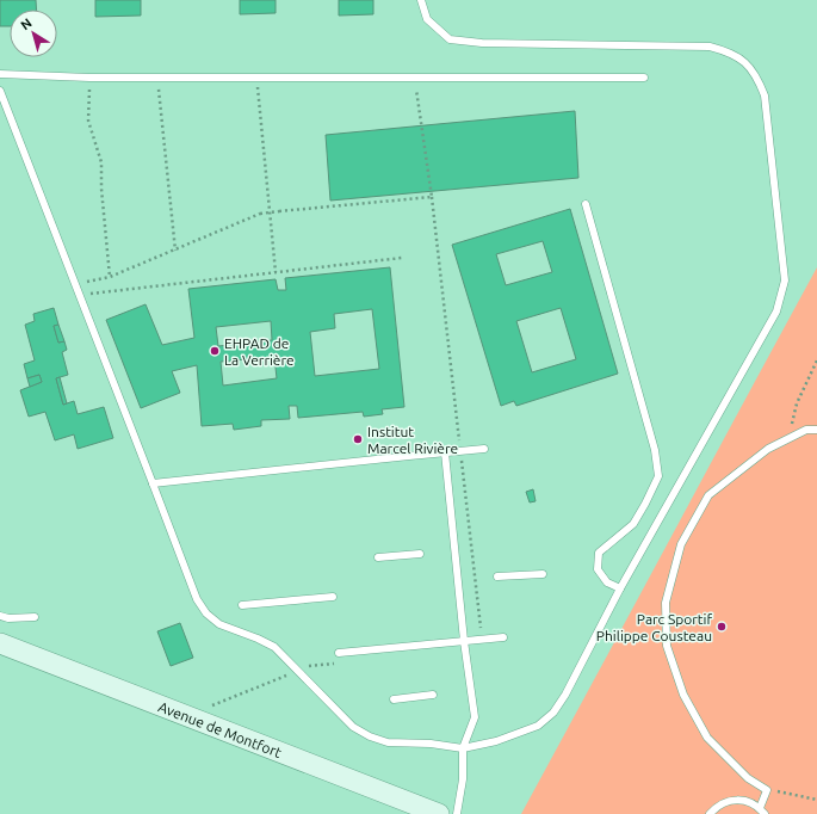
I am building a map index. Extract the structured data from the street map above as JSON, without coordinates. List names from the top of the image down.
{
  "streets": {
    "street": ["Avenue de Montfort"]
  },
  "places": ["EHPAD de La Verrière", "Institut Marcel Rivière", "Parc Sportif Philippe Cousteau"],
  "north": "top left"
}
